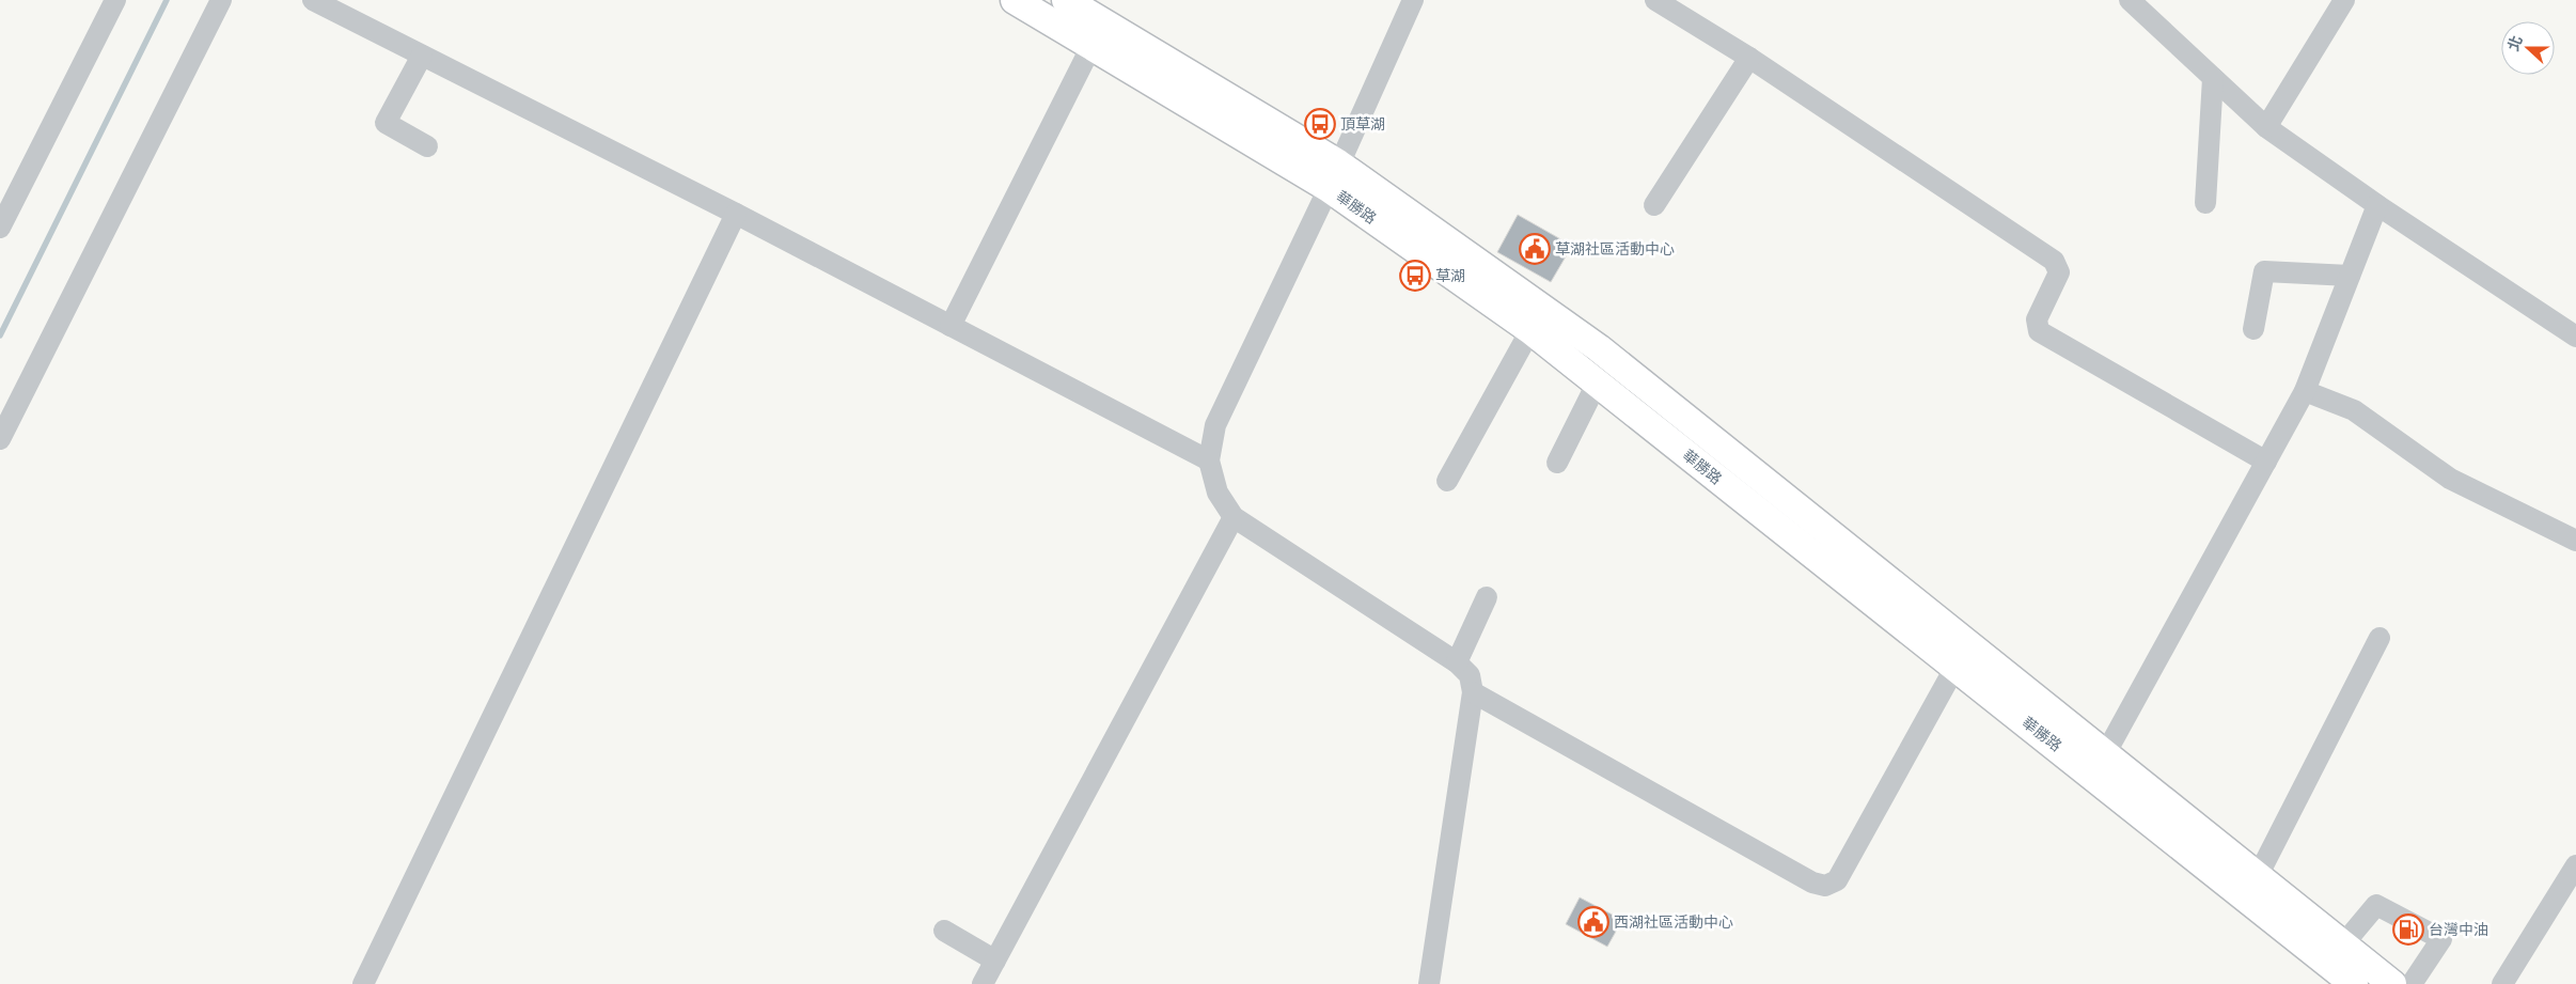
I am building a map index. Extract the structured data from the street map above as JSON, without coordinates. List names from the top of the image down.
{
  "streets": {
    "main road": ["華勝路"]
  },
  "places": {
    "bus stop": ["頂草湖", "草湖"],
    "public building": ["草湖社區活動中心", "西湖社區活動中心"],
    "fuel station": ["台灣中油"]
  },
  "north": "left"
}
